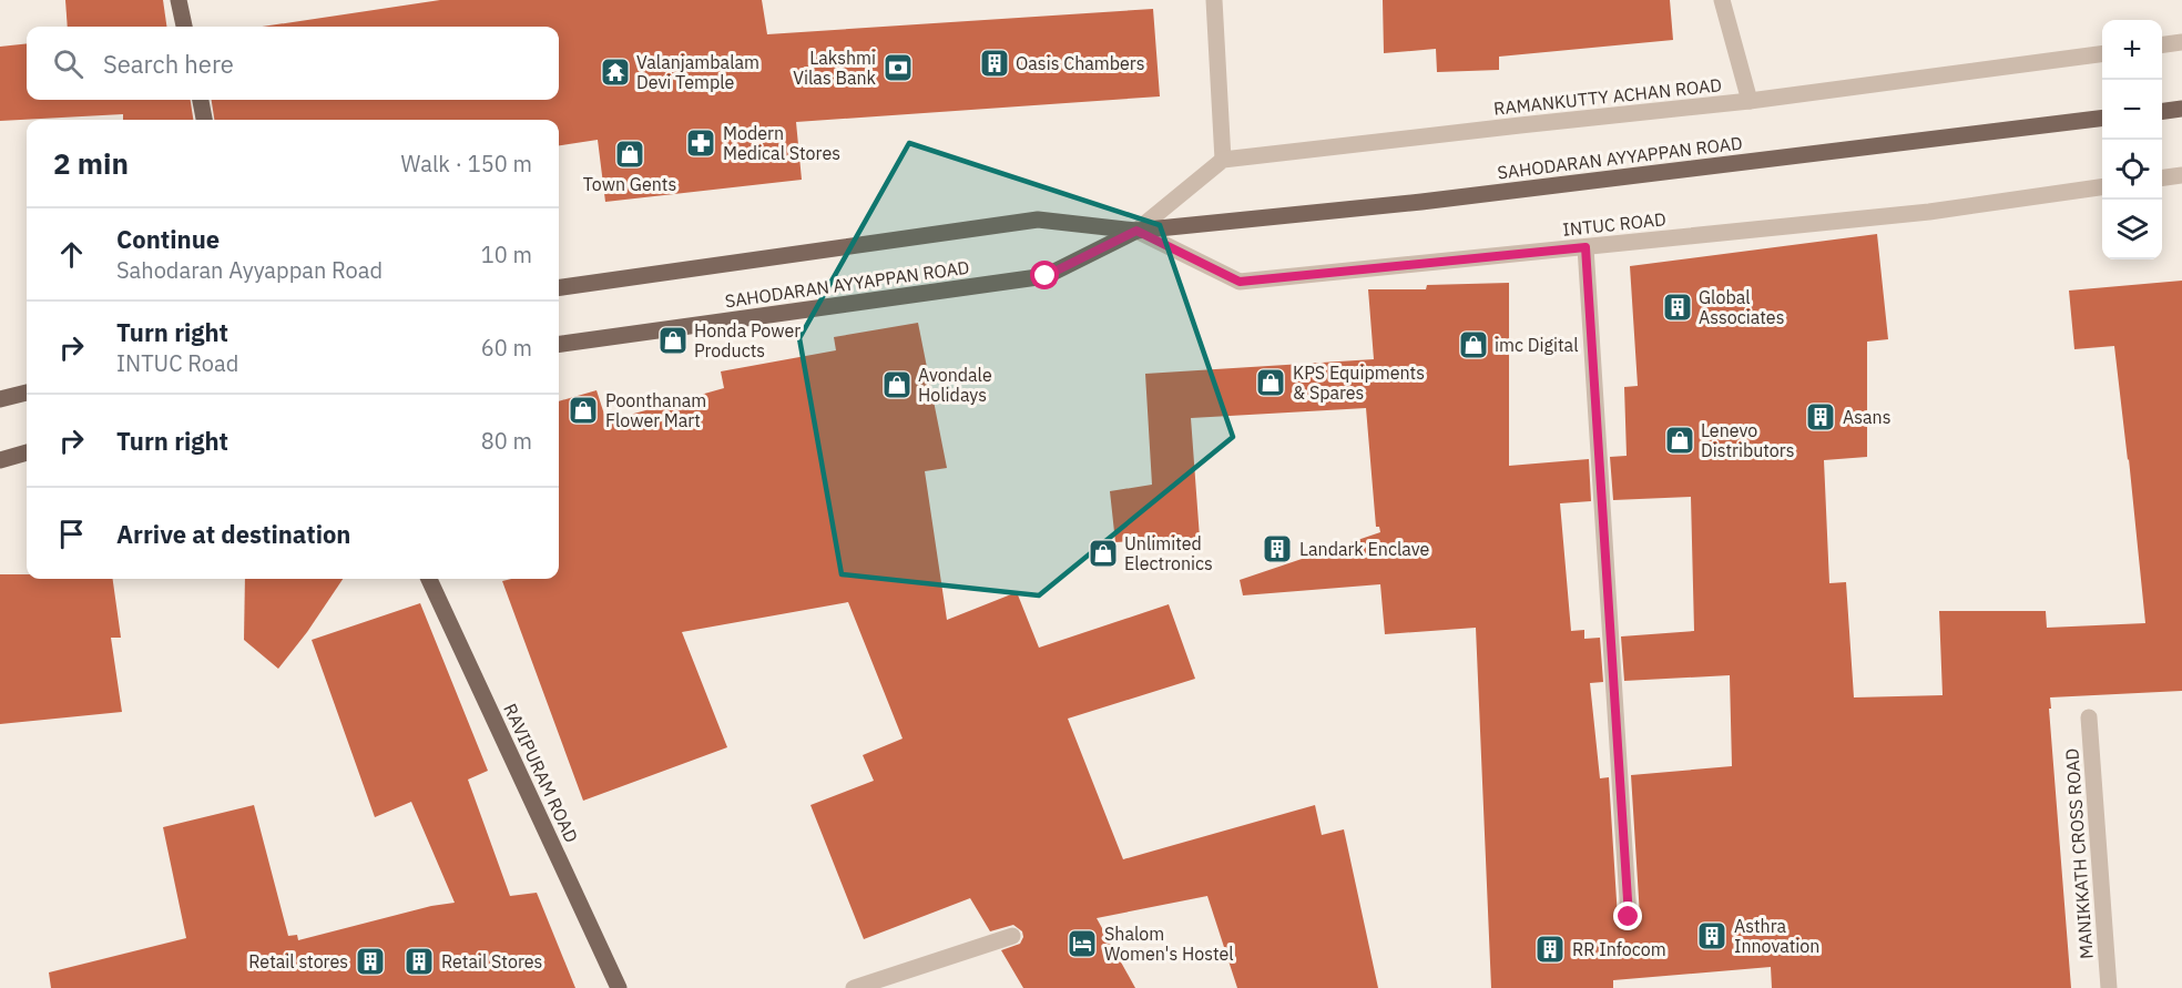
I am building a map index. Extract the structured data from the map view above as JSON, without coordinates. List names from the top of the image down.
{
  "streets": {
    "main road": ["SAHODARAN AYYAPPAN ROAD", "RAVIPURAM ROAD"],
    "street": ["RAMANKUTTY ACHAN ROAD", "INTUC ROAD", "MANIKKATH CROSS ROAD"]
  },
  "crossings": [
    ["SAHODARAN AYYAPPAN ROAD", "INTUC ROAD"]
  ],
  "places": {
    "building": [
      "Oasis Chambers",
      "Global Associates",
      "Asans",
      "Landark Enclave",
      "Asthra Innovation",
      "RR Infocom",
      "Retail stores",
      "Retail Stores"
    ],
    "bank": ["Lakshmi Vilas Bank"],
    "temple": ["Valanjambalam Devi Temple"],
    "pharmacy": ["Modern Medical Stores"],
    "shop": [
      "Town Gents",
      "Honda Power Products",
      "imc Digital",
      "KPS Equipments & Spares",
      "Avondale Holidays",
      "Poonthanam Flower Mart",
      "Lenevo Distributors",
      "Unlimited Electronics"
    ],
    "hotel": ["Shalom Women's Hostel"]
  },
  "page": {
    "map_buttons": ["+", "−"],
    "search": "Search here",
    "heading": ["2 min", "Walk · 150 m"],
    "list": [
      ["Continue", "Sahodaran Ayyappan Road", "10 m"],
      ["Turn right", "INTUC Road", "60 m"],
      ["Turn right", "80 m"],
      "Arrive at destination"
    ]
  }
}
